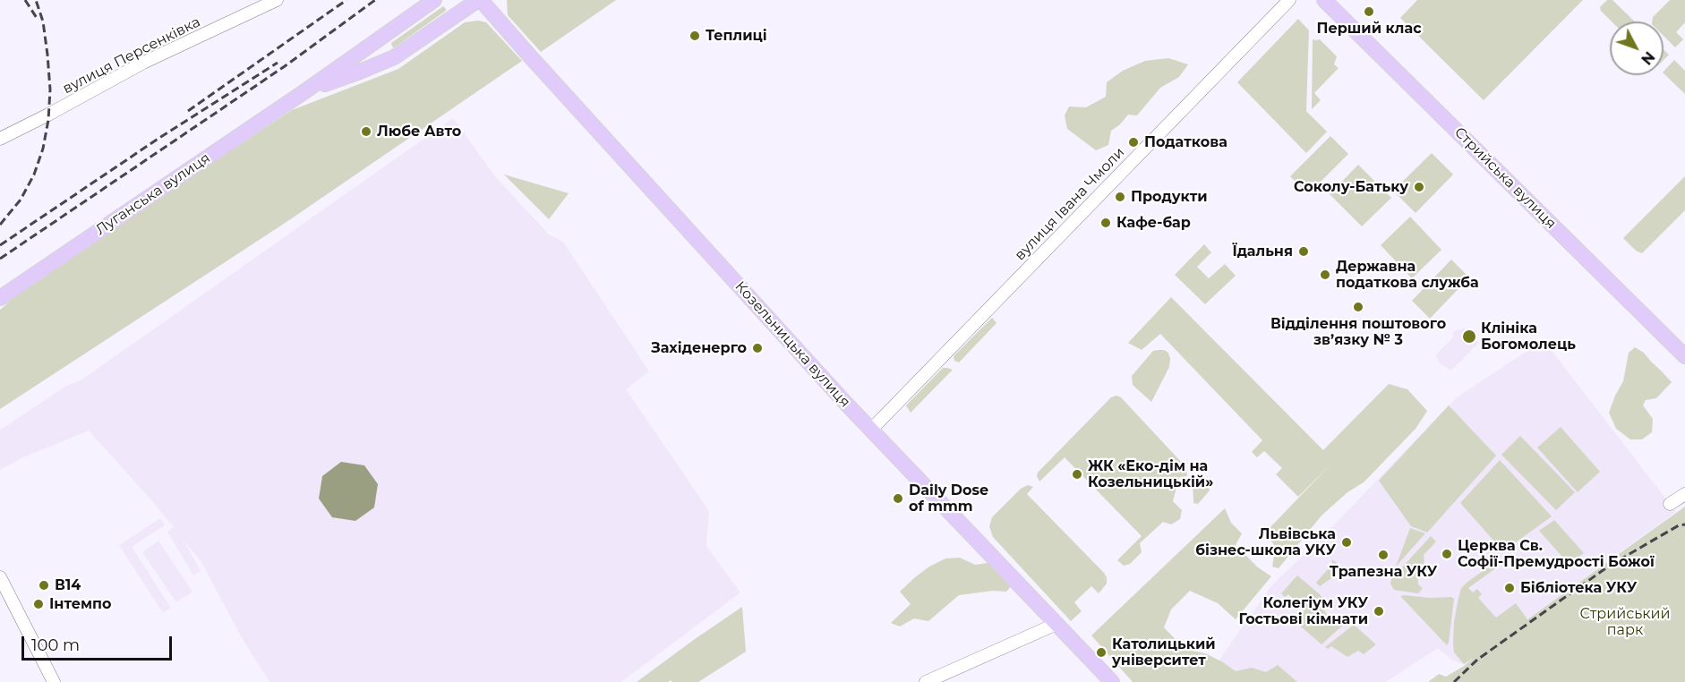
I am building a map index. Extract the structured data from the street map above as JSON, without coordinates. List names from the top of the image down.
{
  "streets": {
    "main road": ["Стрийська вулиця", "Луганська вулиця", "Козельницька вулиця"],
    "street": ["вулиця Персенківка", "вулиця Івана Чмоли"]
  },
  "crossings": [
    ["Луганська вулиця", "Козельницька вулиця"],
    ["вулиця Івана Чмоли", "Козельницька вулиця"]
  ],
  "parks": ["Стрийський парк"],
  "places": [
    "Перший клас",
    "Теплиці",
    "Любе Авто",
    "Податкова",
    "Соколу-Батьку",
    "Продукти",
    "Кафе-бар",
    "Їдальня",
    "Державна податкова служба",
    "Відділення поштового зв’язку № 3",
    "Клініка Богомолець",
    "Західенерго",
    "ЖК «Еко-дім на Козельницькій»",
    "Daily Dose of mmm",
    "Львівська бізнес-школа УКУ",
    "Церква Св. Софії-Премудрості Божої",
    "Трапезна УКУ",
    "В14",
    "Бібліотека УКУ",
    "Інтемпо",
    "Колегіум УКУ Гостьові кімнати",
    "Католицький університет"
  ],
  "scale_bar": "100 m",
  "north": "bottom right"
}
